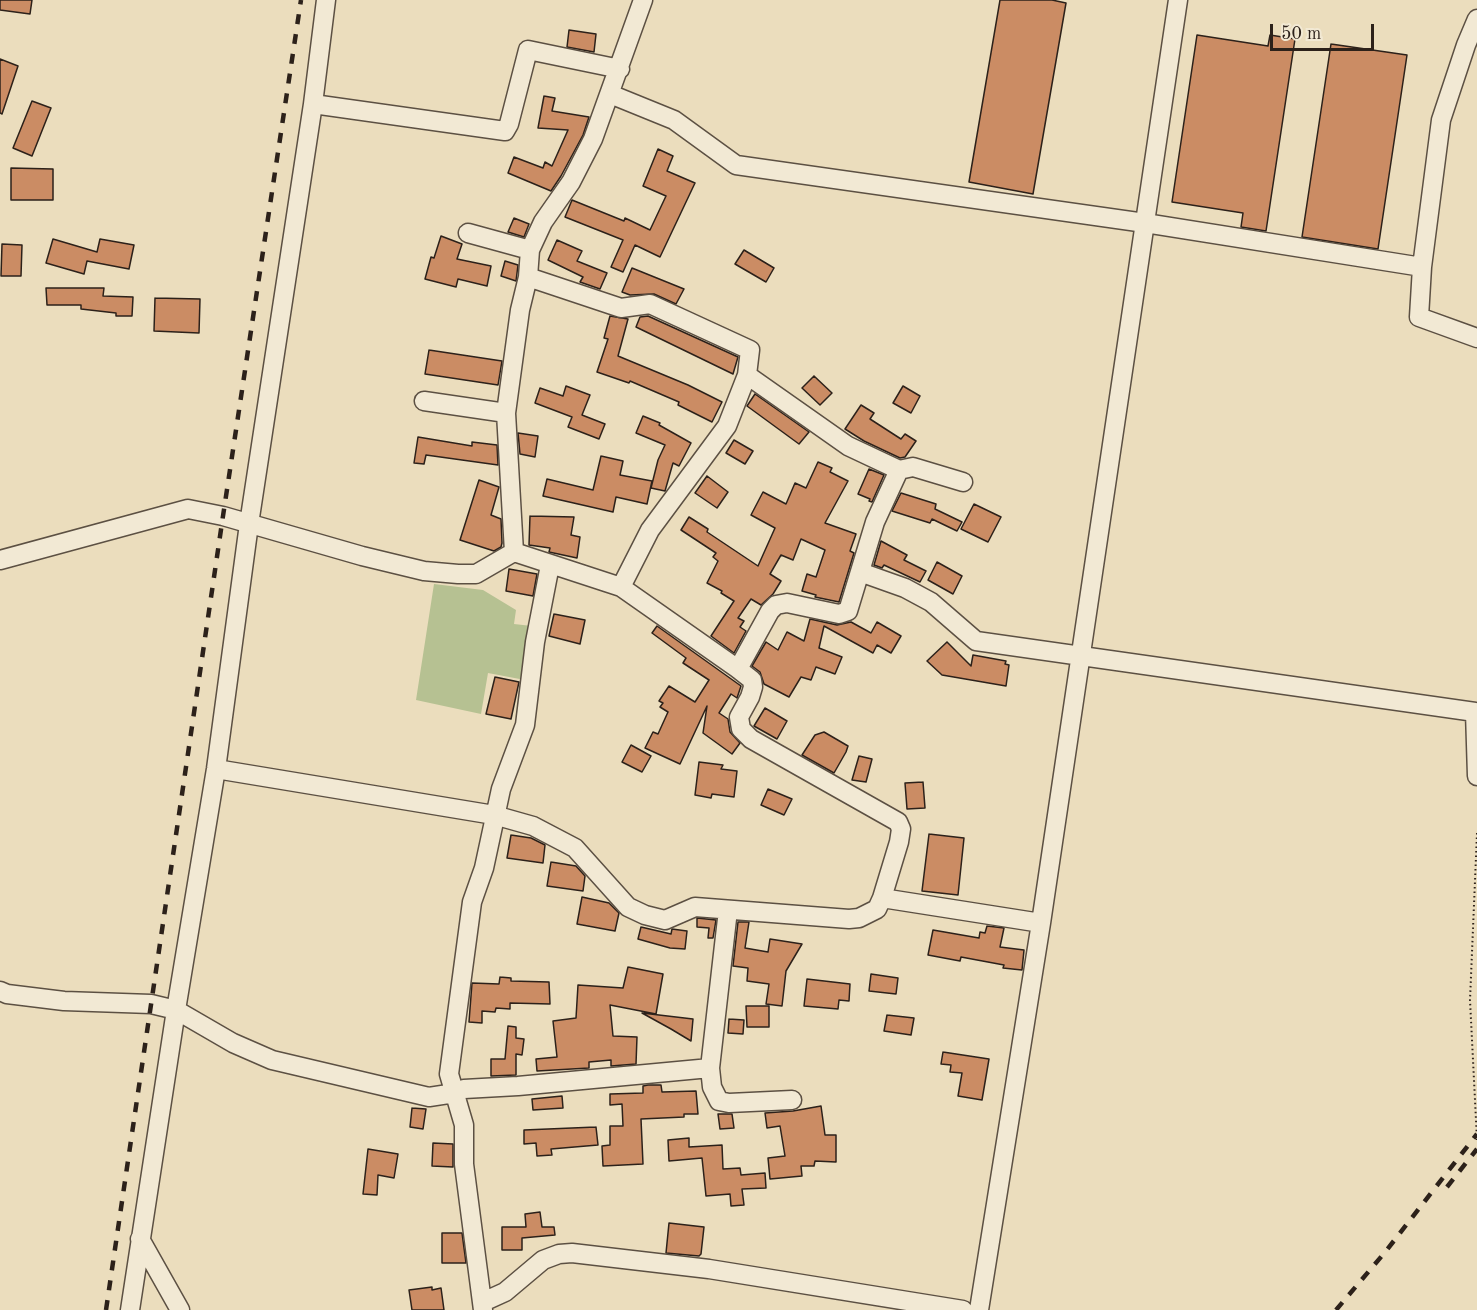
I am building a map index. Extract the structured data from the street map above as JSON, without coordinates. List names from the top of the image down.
{
  "scale_bar": "50 m"
}
